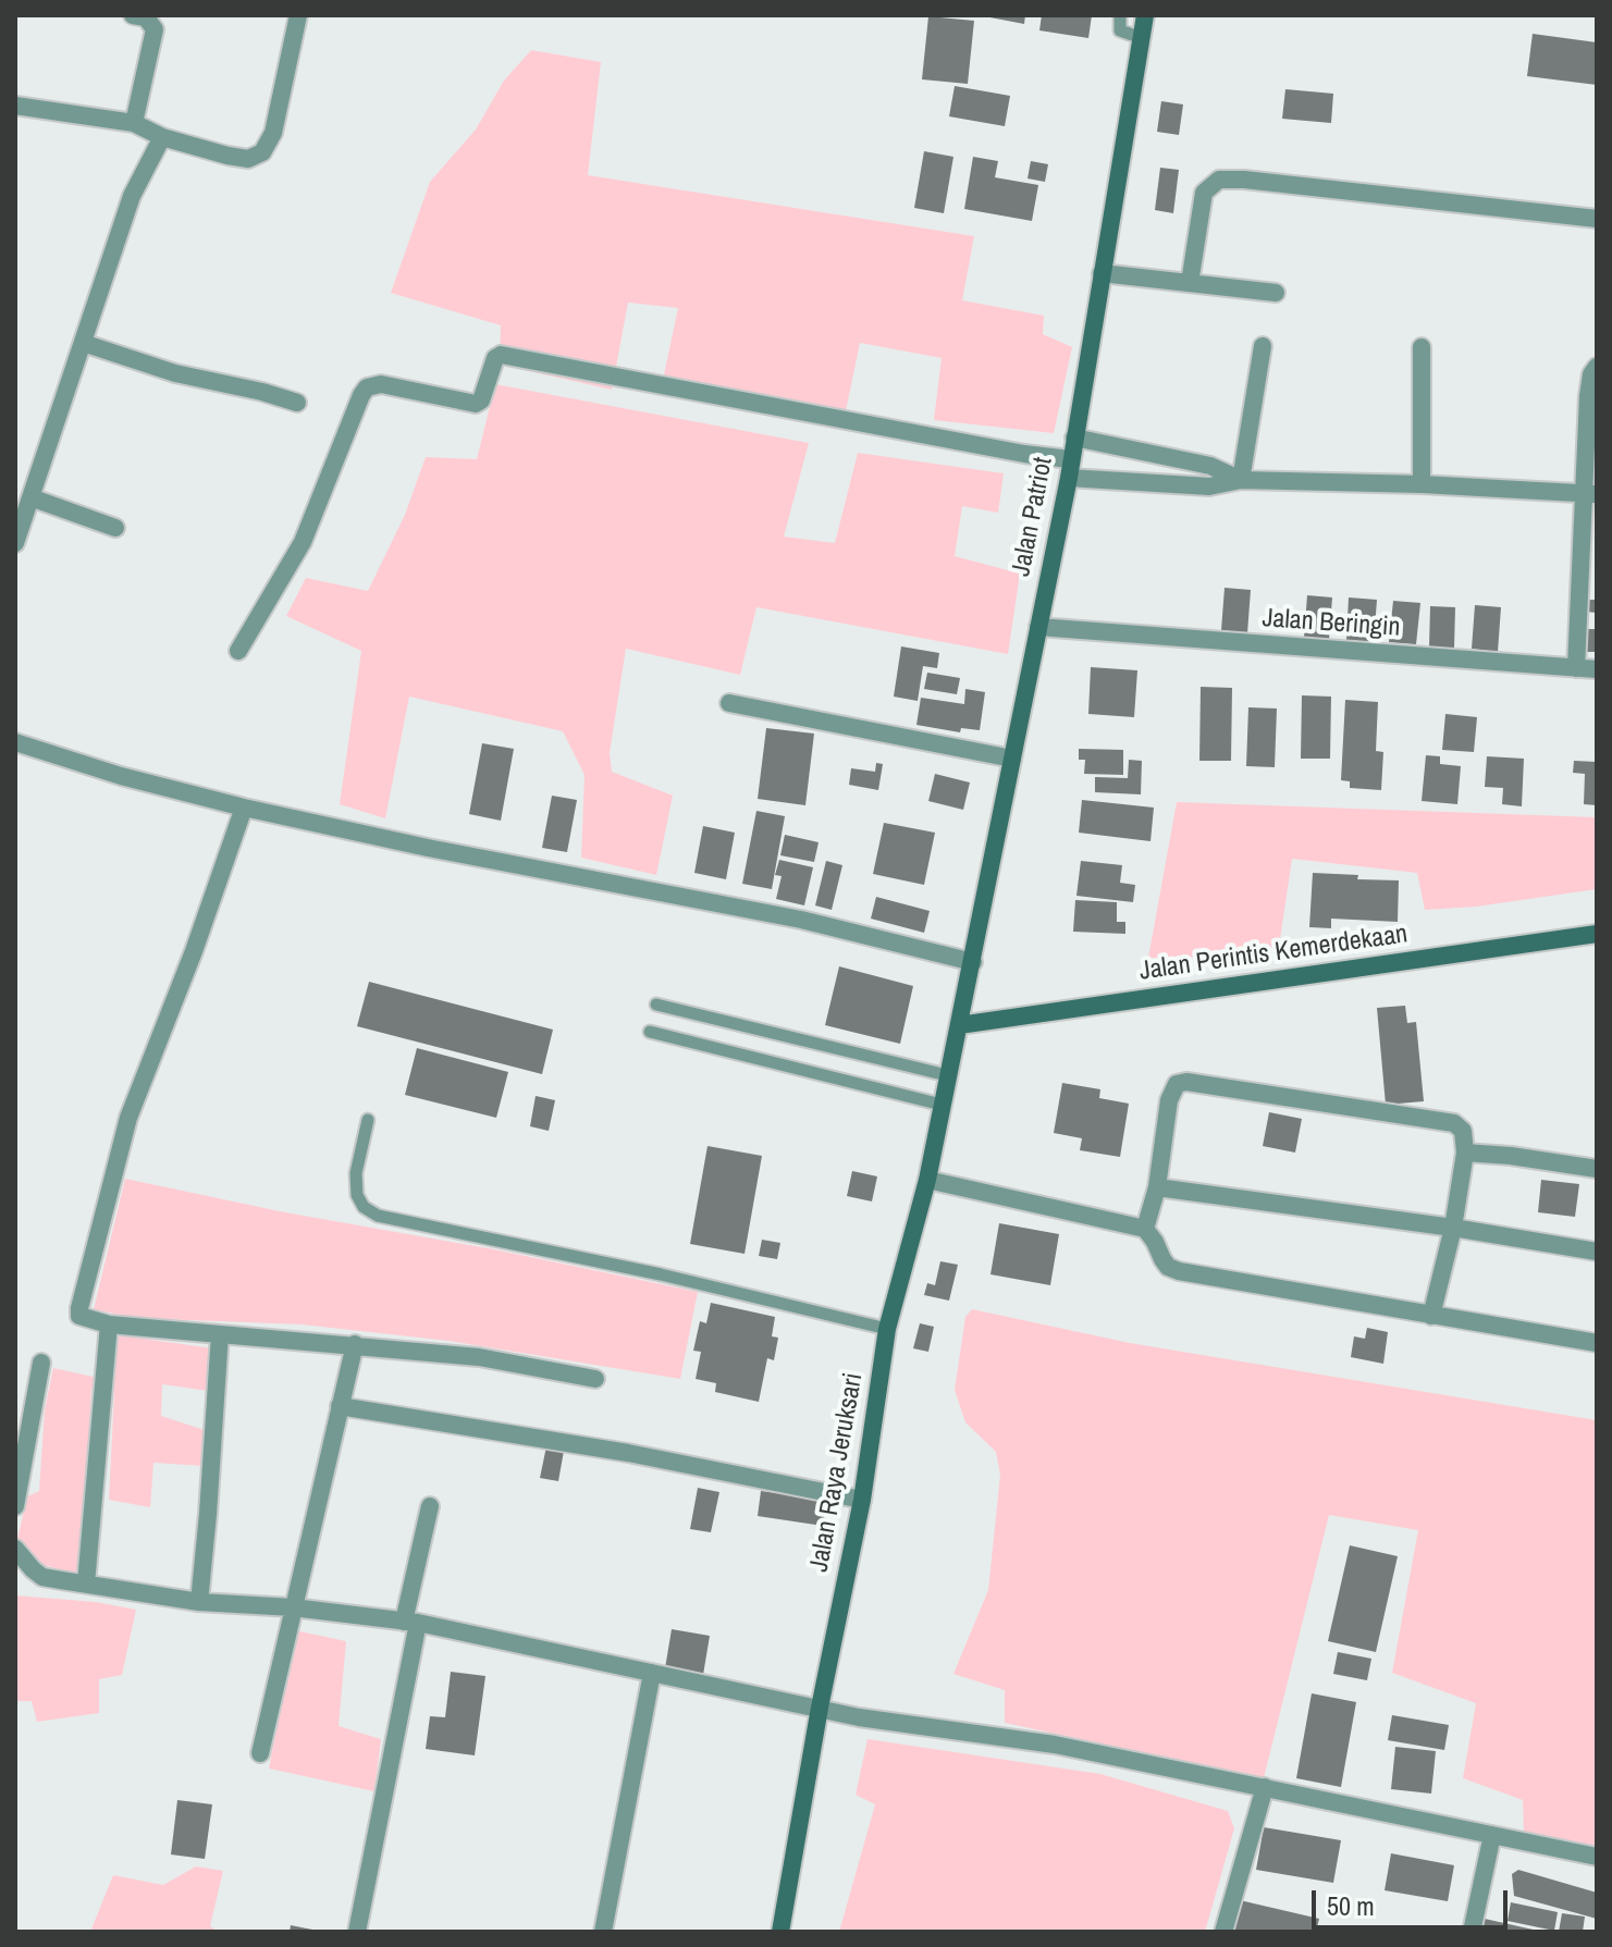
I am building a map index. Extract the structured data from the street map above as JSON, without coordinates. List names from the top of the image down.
{
  "streets": {
    "street": [
      "Jalan Patriot",
      "Jalan Beringin",
      "Jalan Perintis Kemerdekaan",
      "Jalan Raya Jeruksari"
    ]
  },
  "crossings": [
    ["Jalan Patriot", "Jalan Beringin"],
    ["Jalan Patriot", "Jalan Perintis Kemerdekaan"],
    ["Jalan Patriot", "Jalan Raya Jeruksari"],
    ["Jalan Perintis Kemerdekaan", "Jalan Raya Jeruksari"]
  ],
  "scale_bar": "50 m"
}
